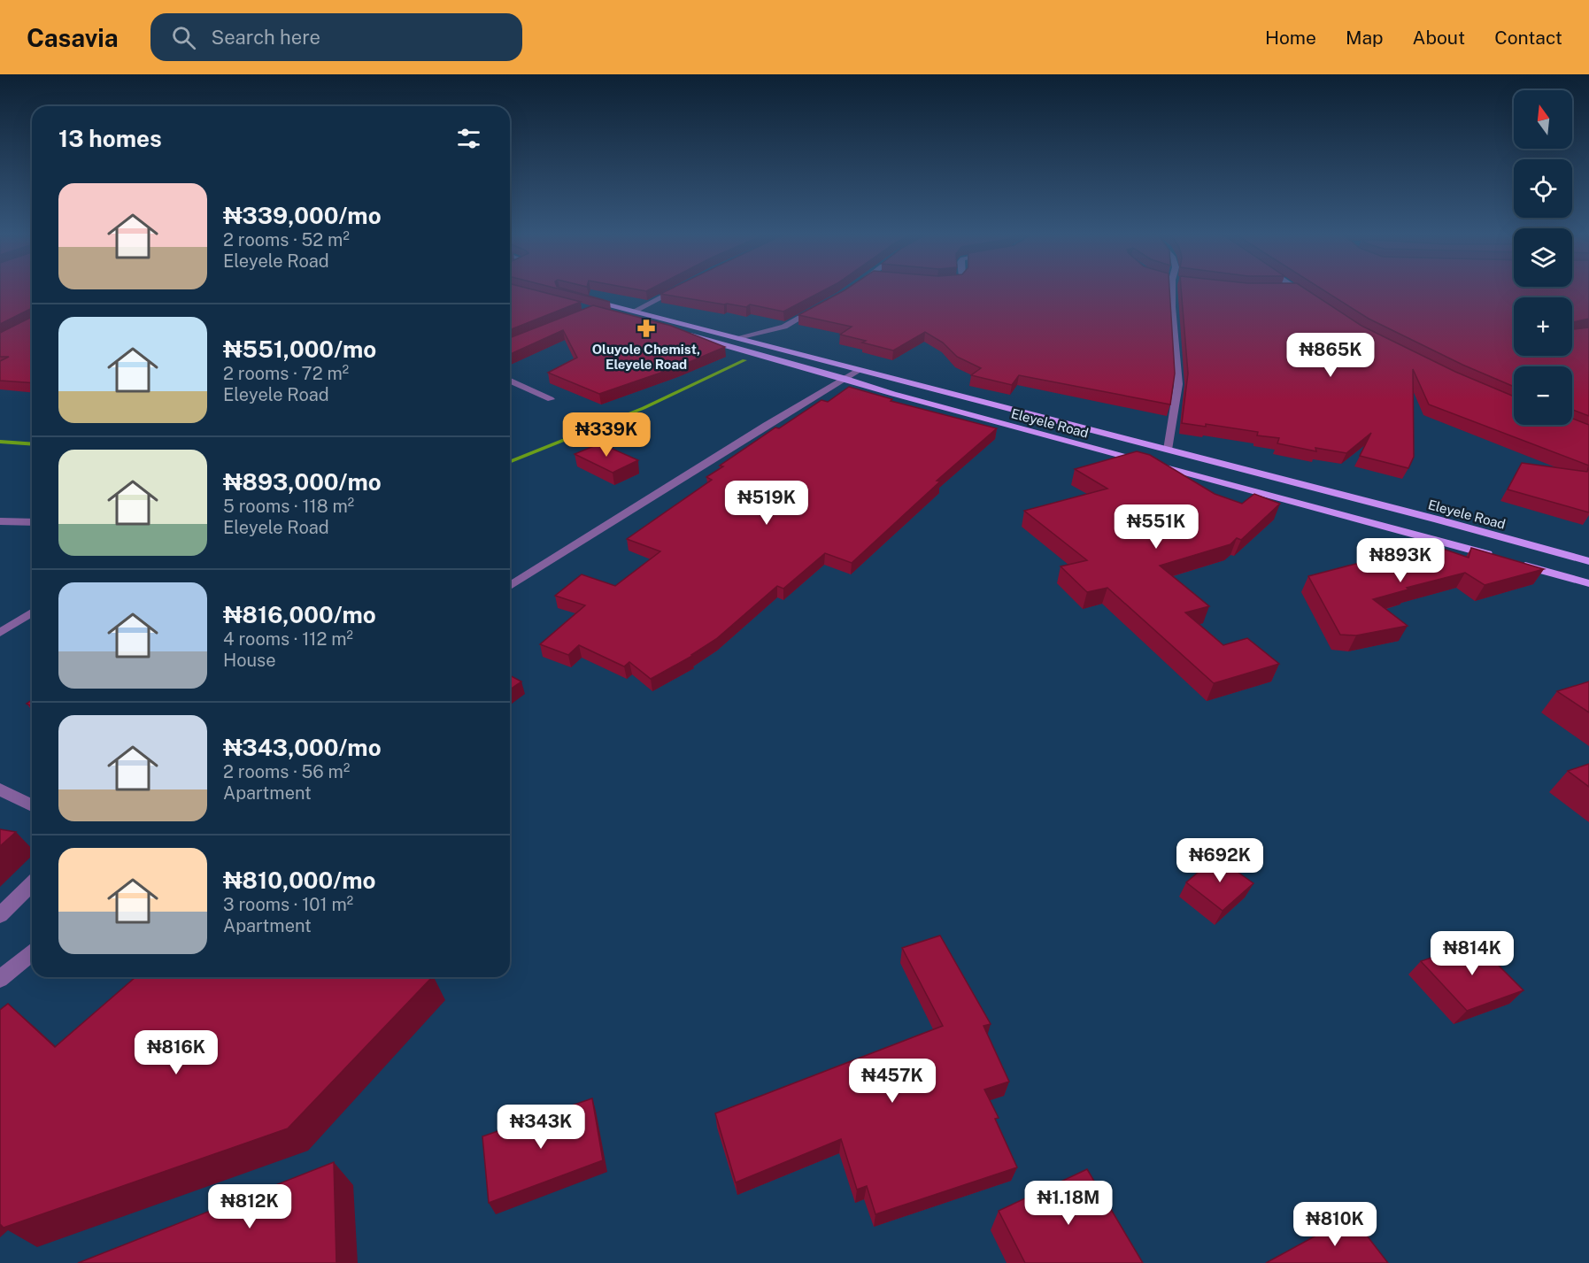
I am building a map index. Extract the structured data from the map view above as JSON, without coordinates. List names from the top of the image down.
{
  "streets": {
    "main road": ["Eleyele Road"]
  },
  "places": {
    "pharmacy": ["Oluyole Chemist, Eleyele Road"]
  },
  "north": "top",
  "page": {
    "header": "Casavia",
    "search": "Search here",
    "nav": [
      "Home",
      "Map",
      "About",
      "Contact"
    ],
    "map_buttons": ["+", "−"],
    "heading": "13 homes",
    "list": [
      {
        "name": "₦339,000/mo",
        "note": "2 rooms · 52 m² · Eleyele Road"
      },
      {
        "name": "₦551,000/mo",
        "note": "2 rooms · 72 m² · Eleyele Road"
      },
      {
        "name": "₦893,000/mo",
        "note": "5 rooms · 118 m² · Eleyele Road"
      },
      {
        "name": "₦816,000/mo",
        "note": "4 rooms · 112 m² · House"
      },
      {
        "name": "₦343,000/mo",
        "note": "2 rooms · 56 m² · Apartment"
      },
      {
        "name": "₦810,000/mo",
        "note": "3 rooms · 101 m² · Apartment"
      }
    ],
    "price": [
      "₦865K",
      "₦339K",
      "₦519K",
      "₦551K",
      "₦893K",
      "₦692K",
      "₦814K",
      "₦816K",
      "₦457K",
      "₦343K",
      "₦1.18M",
      "₦812K",
      "₦810K"
    ]
  }
}
